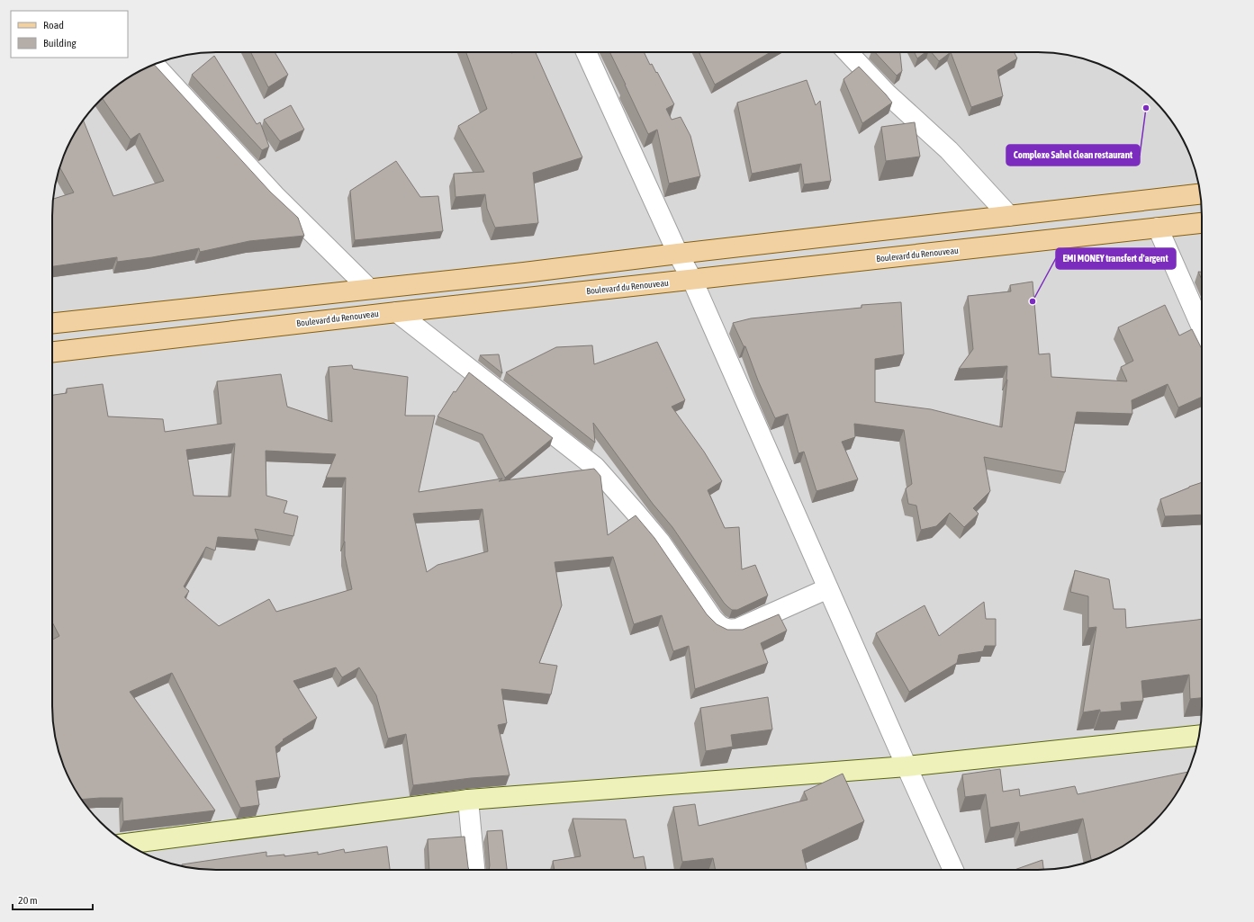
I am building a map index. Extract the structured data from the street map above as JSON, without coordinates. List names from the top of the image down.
{
  "streets": {
    "main road": ["Boulevard du Renouveau"]
  },
  "places": ["Complexe Sahel clean restaurant", "EMI MONEY transfert d'argent"],
  "legend": ["Road", "Building"],
  "scale_bar": "20 m"
}
